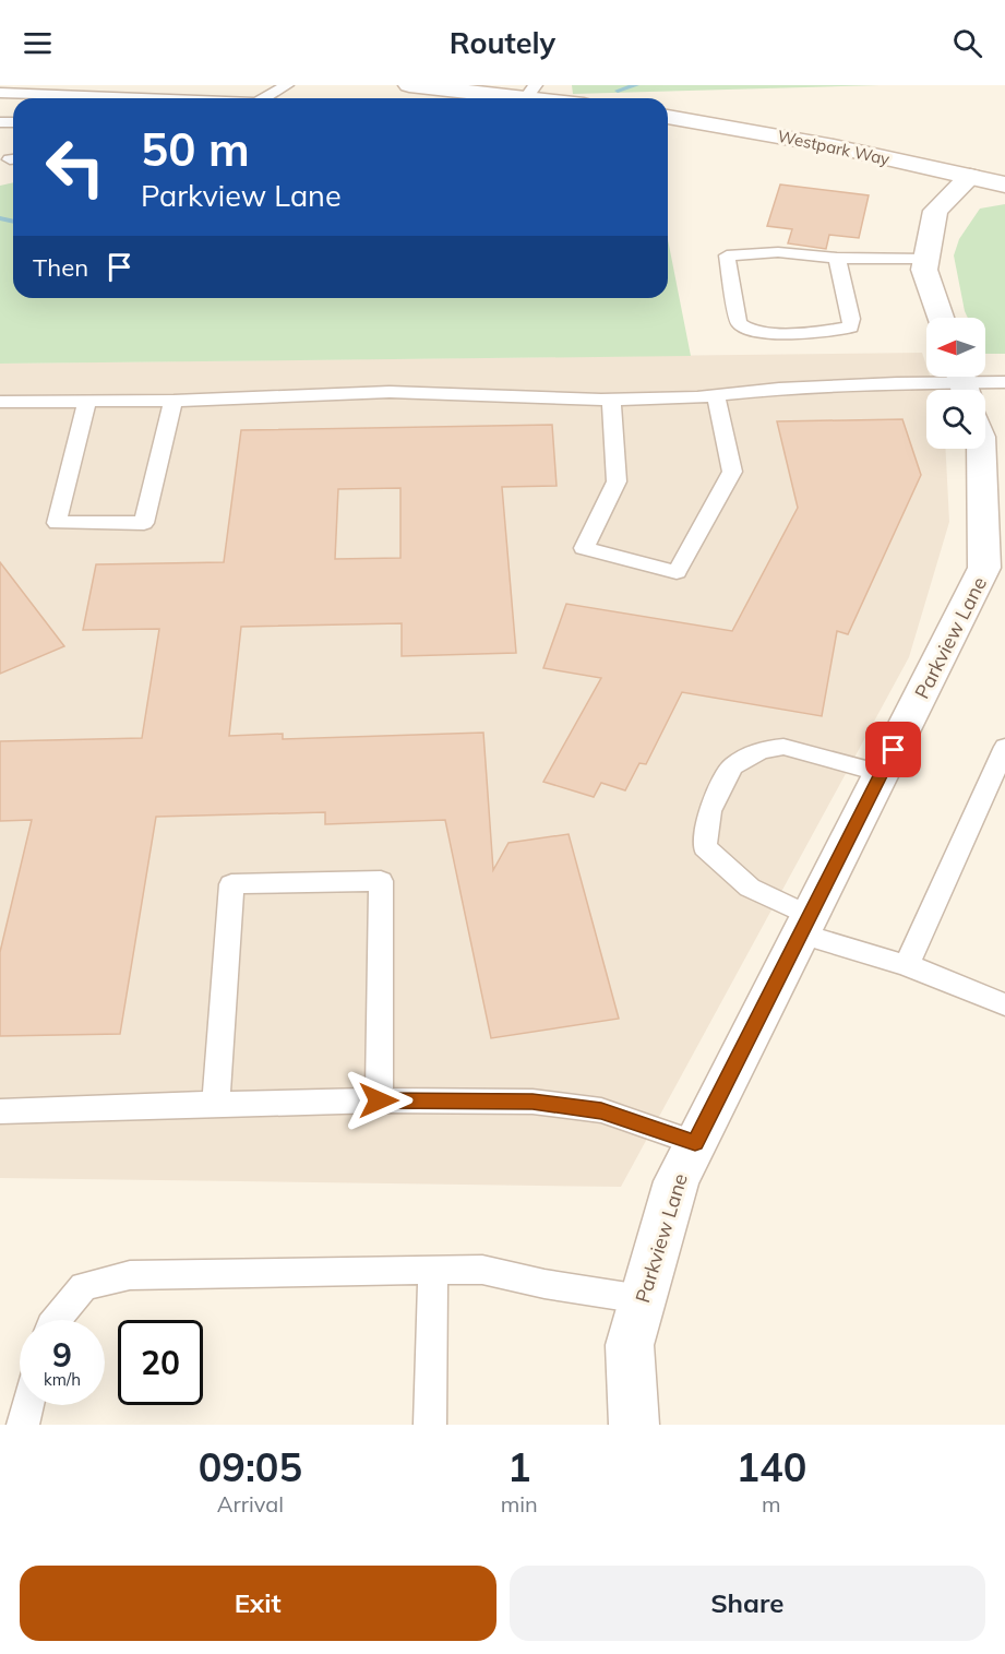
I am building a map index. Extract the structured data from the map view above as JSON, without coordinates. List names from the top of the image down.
{
  "streets": {
    "street": ["Westpark Way", "Parkview Lane"]
  },
  "north": "left",
  "page": {
    "header": "Routely",
    "turn": ["50 m", "Parkview Lane"],
    "then": "Then",
    "speed": "9 km/h",
    "limit": "20",
    "eta": [
      "09:05",
      "Arrival",
      "1",
      "min",
      "140",
      "m"
    ],
    "buttons": ["Exit", "Share"]
  }
}
